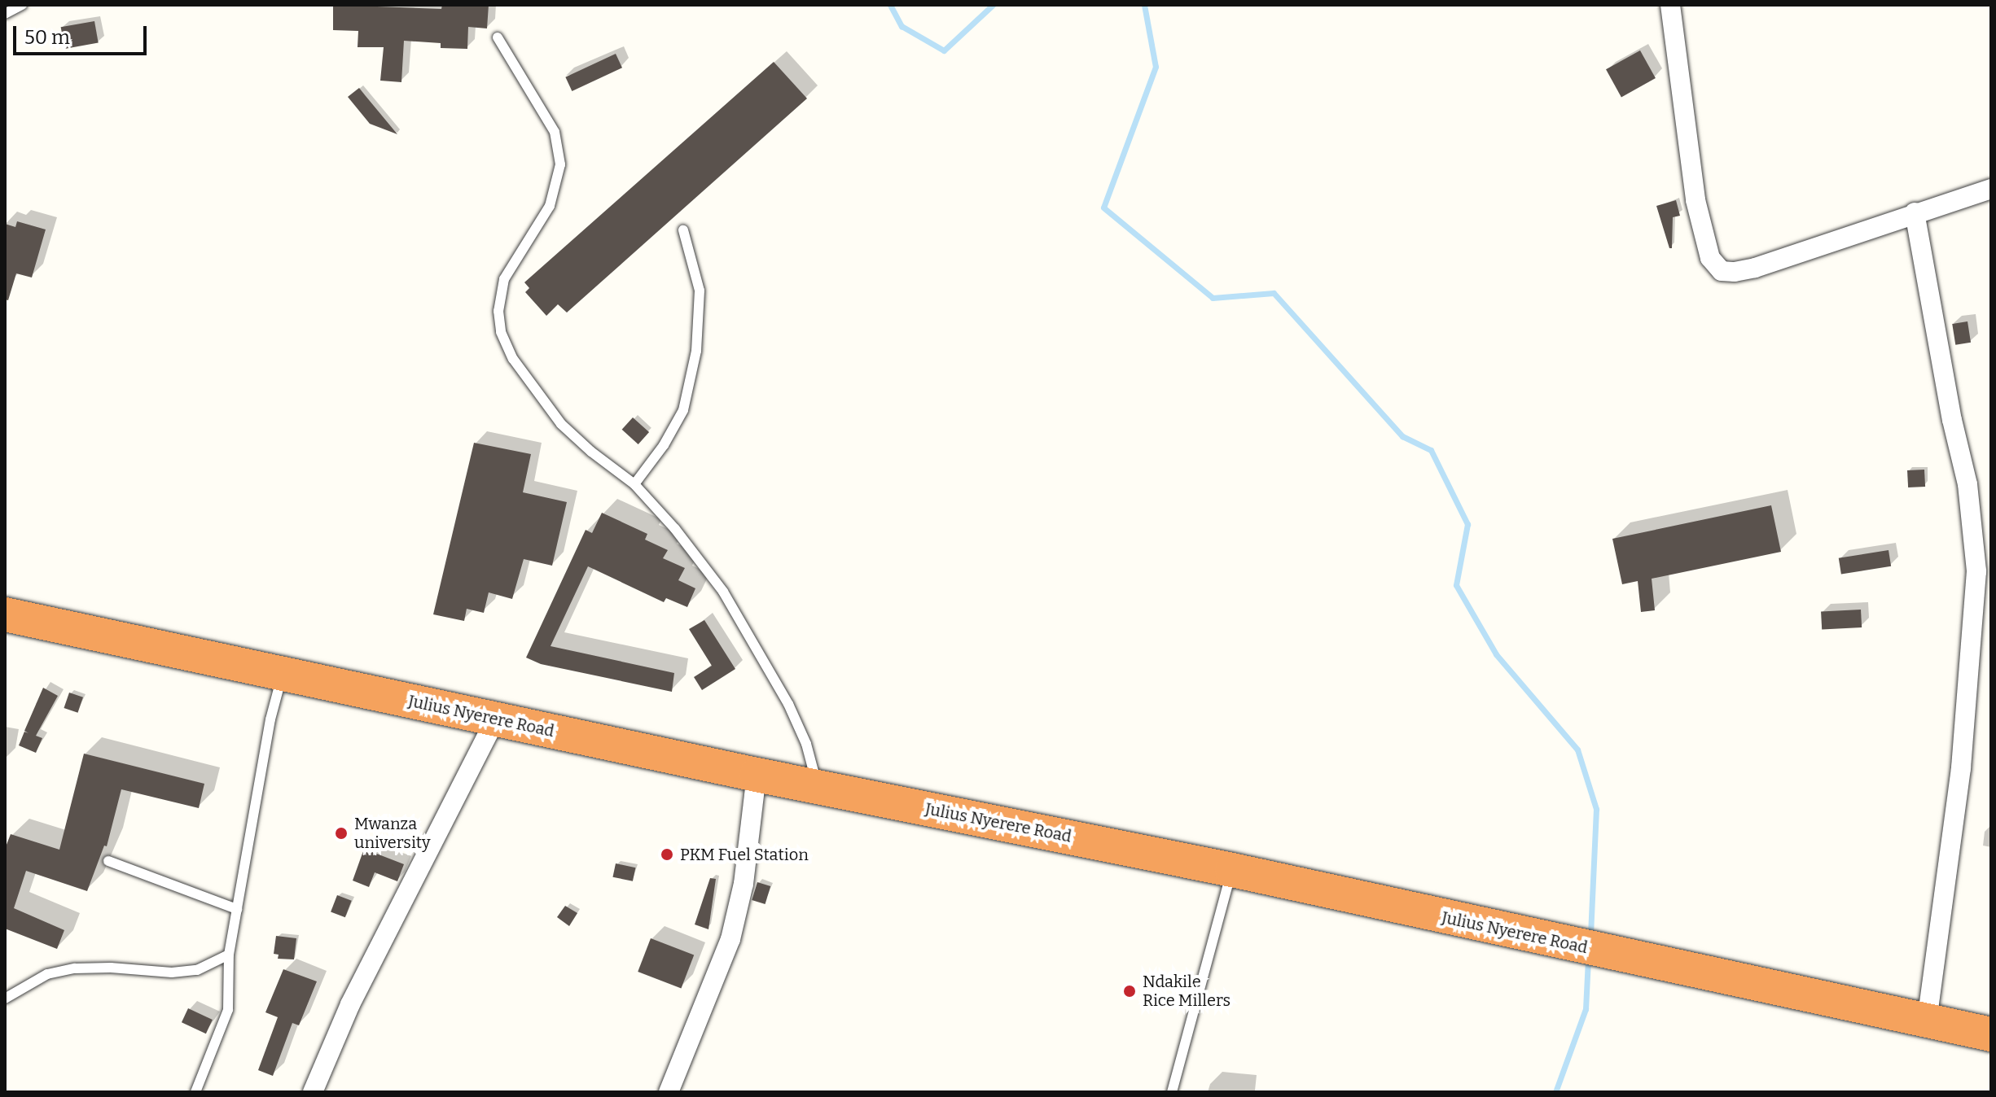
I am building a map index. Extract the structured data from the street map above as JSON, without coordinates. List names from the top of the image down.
{
  "streets": {
    "highway": ["Julius Nyerere Road"]
  },
  "places": ["Mwanza university", "PKM Fuel Station", "Ndakile Rice Millers"],
  "scale_bar": "50 m"
}
